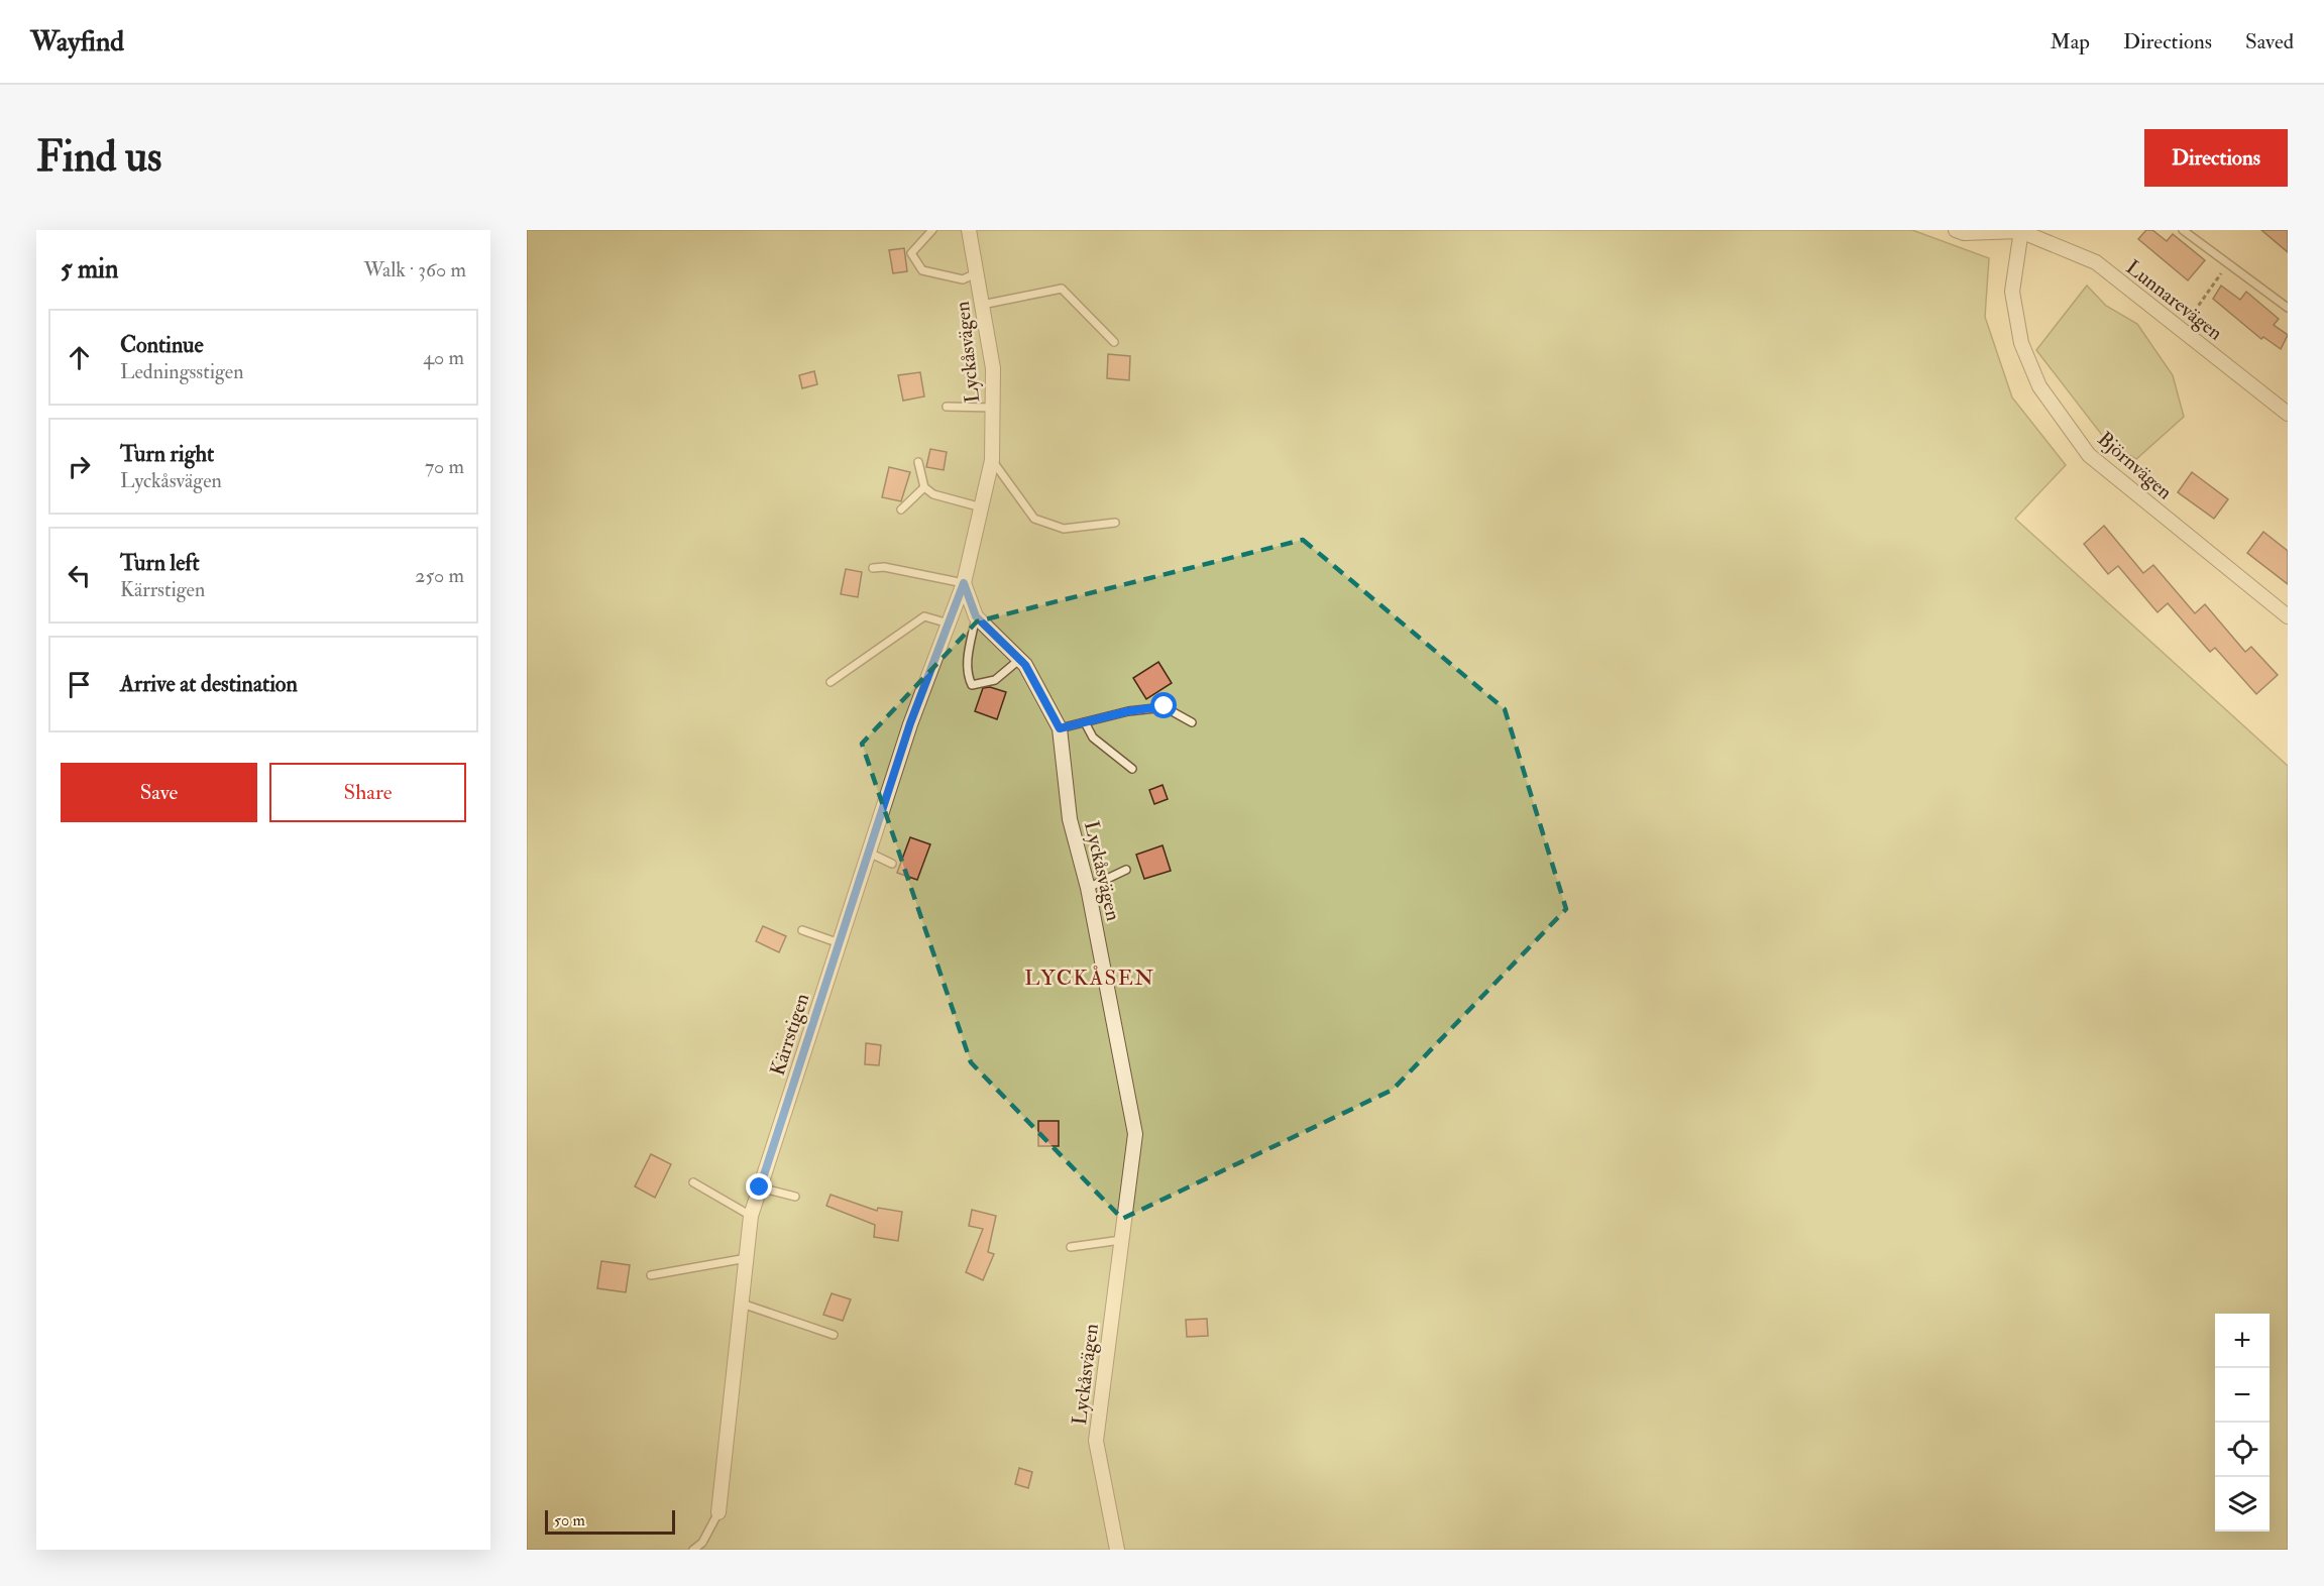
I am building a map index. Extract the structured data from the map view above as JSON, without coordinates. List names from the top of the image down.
{
  "streets": {
    "street": [
      "Lunnarevägen",
      "Lyckåsvägen",
      "Björnvägen",
      "Kärrstigen"
    ]
  },
  "crossings": [
    ["Lunnarevägen", "Björnvägen"],
    ["Lyckåsvägen", "Kärrstigen"]
  ],
  "districts": ["LYCKÅSEN"],
  "scale_bar": "50 m",
  "page": {
    "header": "Wayfind",
    "nav": ["Map", "Directions", "Saved"],
    "buttons": [
      "Directions",
      ["Save", "Share"]
    ],
    "title": "Find us",
    "heading": ["5 min", "Walk · 360 m"],
    "list": [
      ["Continue", "Ledningsstigen", "40 m"],
      ["Turn right", "Lyckåsvägen", "70 m"],
      ["Turn left", "Kärrstigen", "250 m"],
      "Arrive at destination"
    ],
    "map_buttons": ["+", "−"],
    "scale": "50 m"
  }
}
